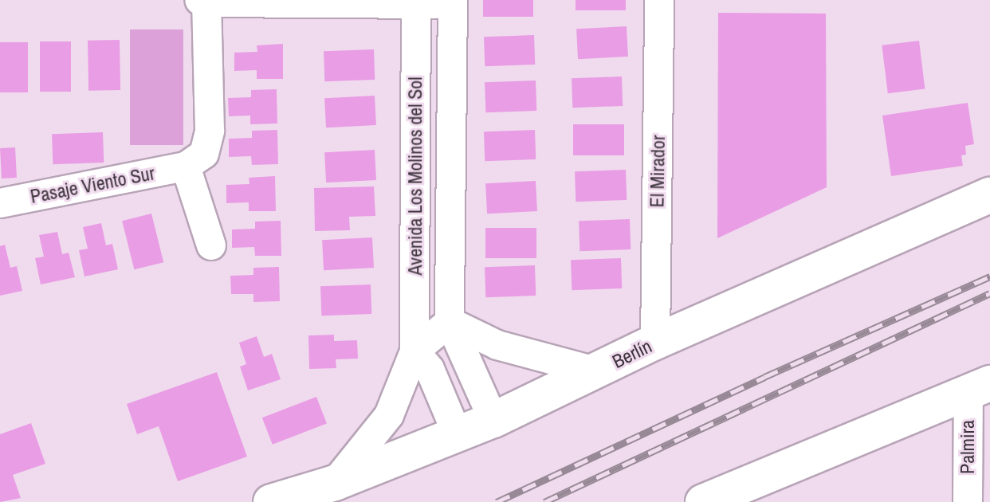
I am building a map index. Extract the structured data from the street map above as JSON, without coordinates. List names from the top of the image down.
{
  "streets": {
    "main road": ["Berlín"],
    "street": [
      "El Mirador",
      "Avenida Los Molinos del Sol",
      "Pasaje Viento Sur",
      "Palmira"
    ]
  },
  "crossings": [
    ["El Mirador", "Berlín"],
    ["Avenida Los Molinos del Sol", "Berlín"]
  ]
}
